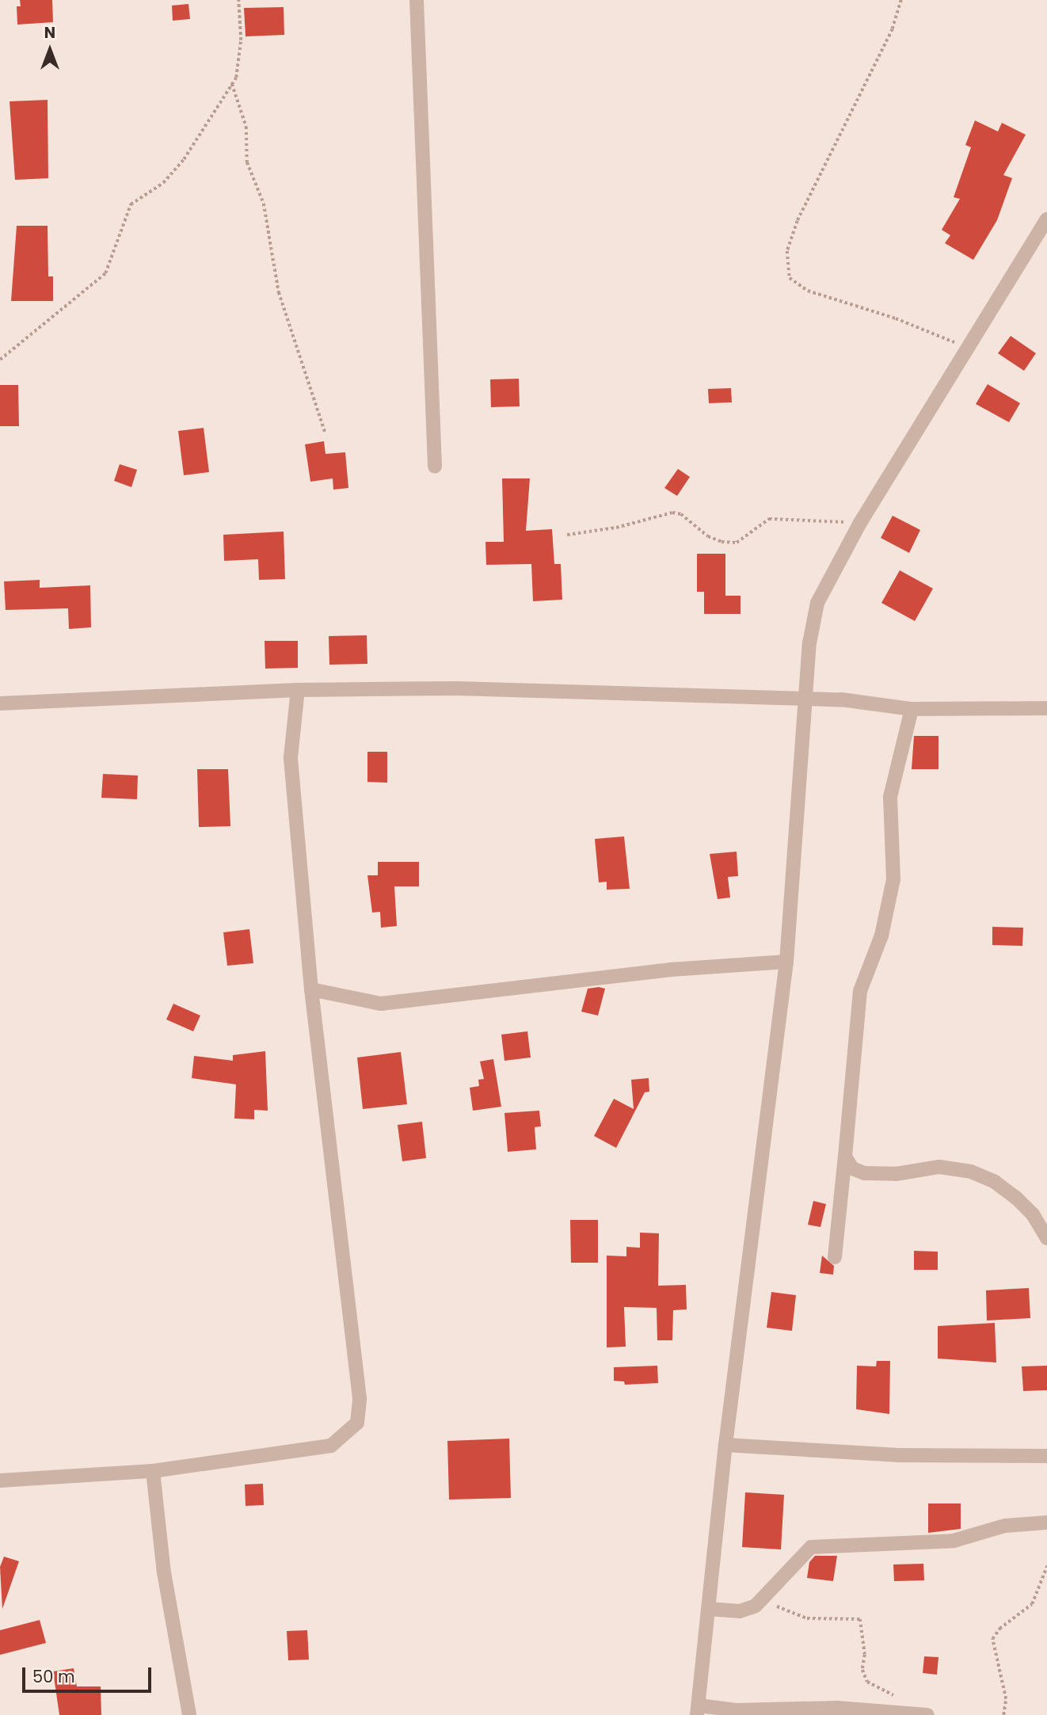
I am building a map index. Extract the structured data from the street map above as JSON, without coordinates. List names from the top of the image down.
{
  "scale_bar": "50 m",
  "north": "top"
}
